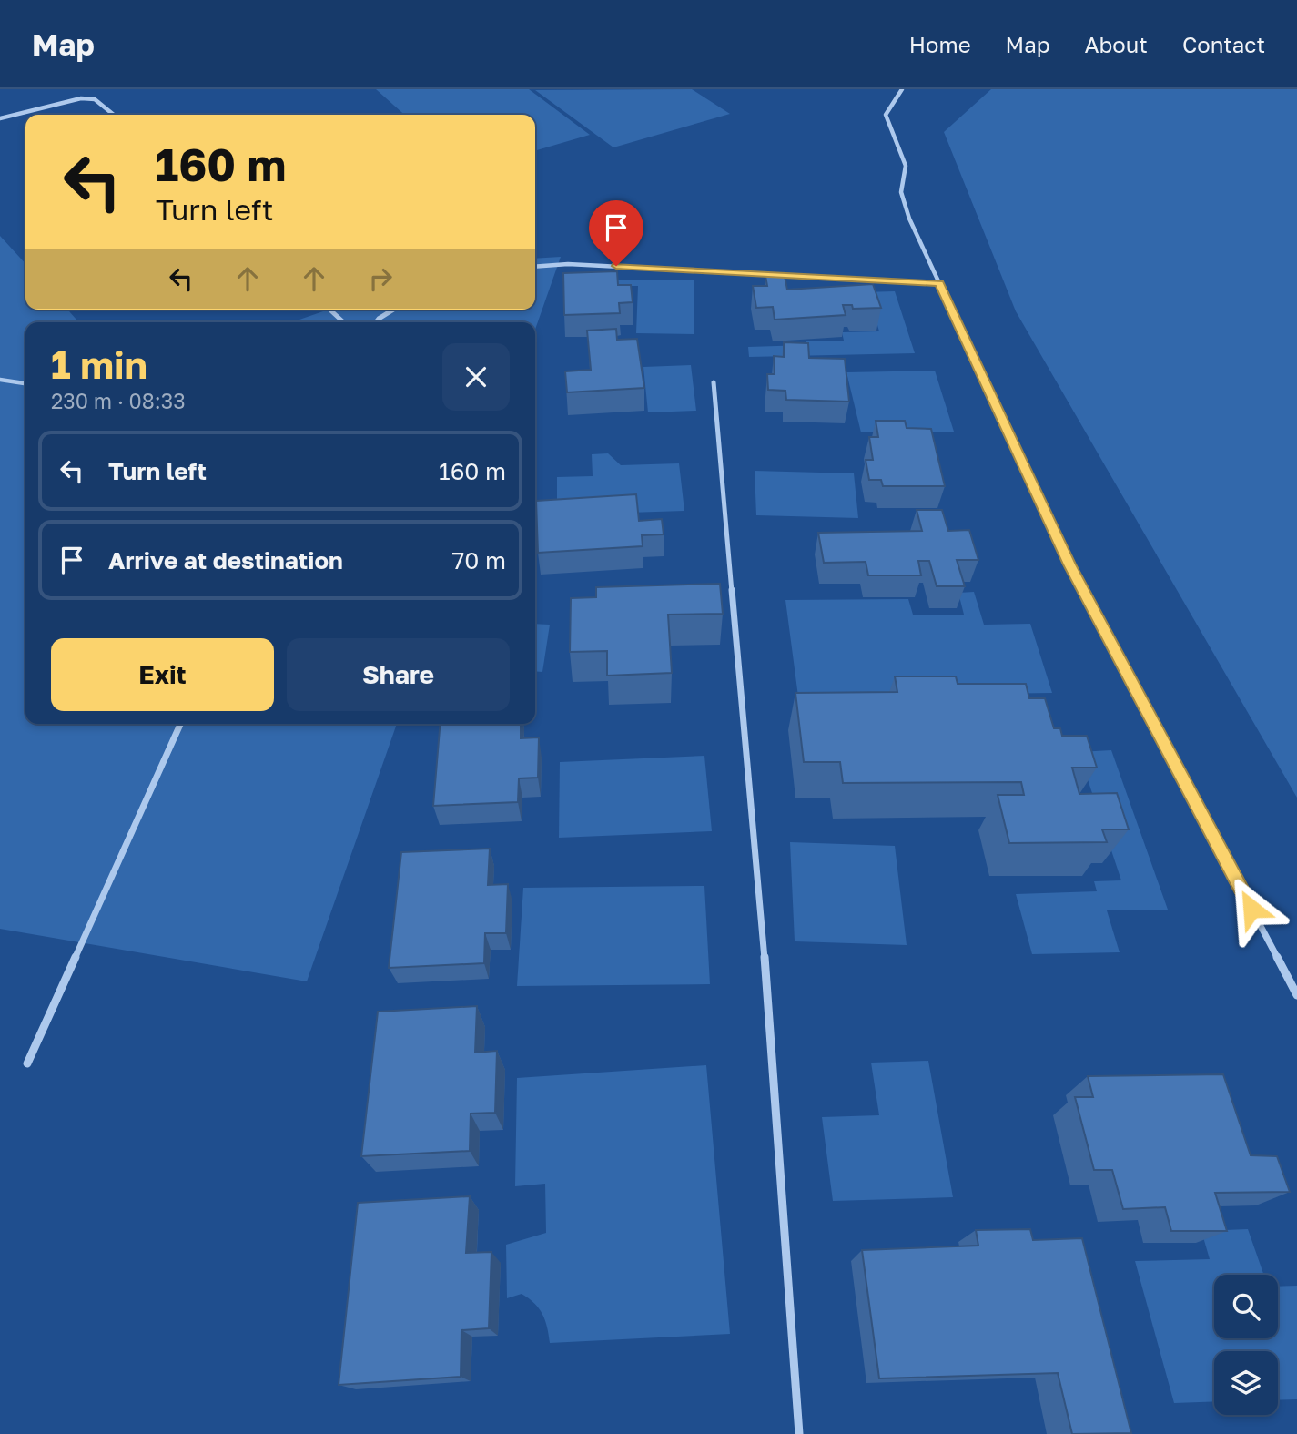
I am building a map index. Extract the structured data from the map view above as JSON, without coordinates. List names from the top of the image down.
{
  "page": {
    "header": "Map",
    "nav": [
      "Home",
      "Map",
      "About",
      "Contact"
    ],
    "turn": ["160 m", "Turn left"],
    "heading": ["1 min", "230 m · 08:33"],
    "list": [
      {
        "name": "Turn left",
        "value": "160 m"
      },
      {
        "name": "Arrive at destination",
        "value": "70 m"
      }
    ],
    "buttons": ["Exit", "Share"]
  }
}
